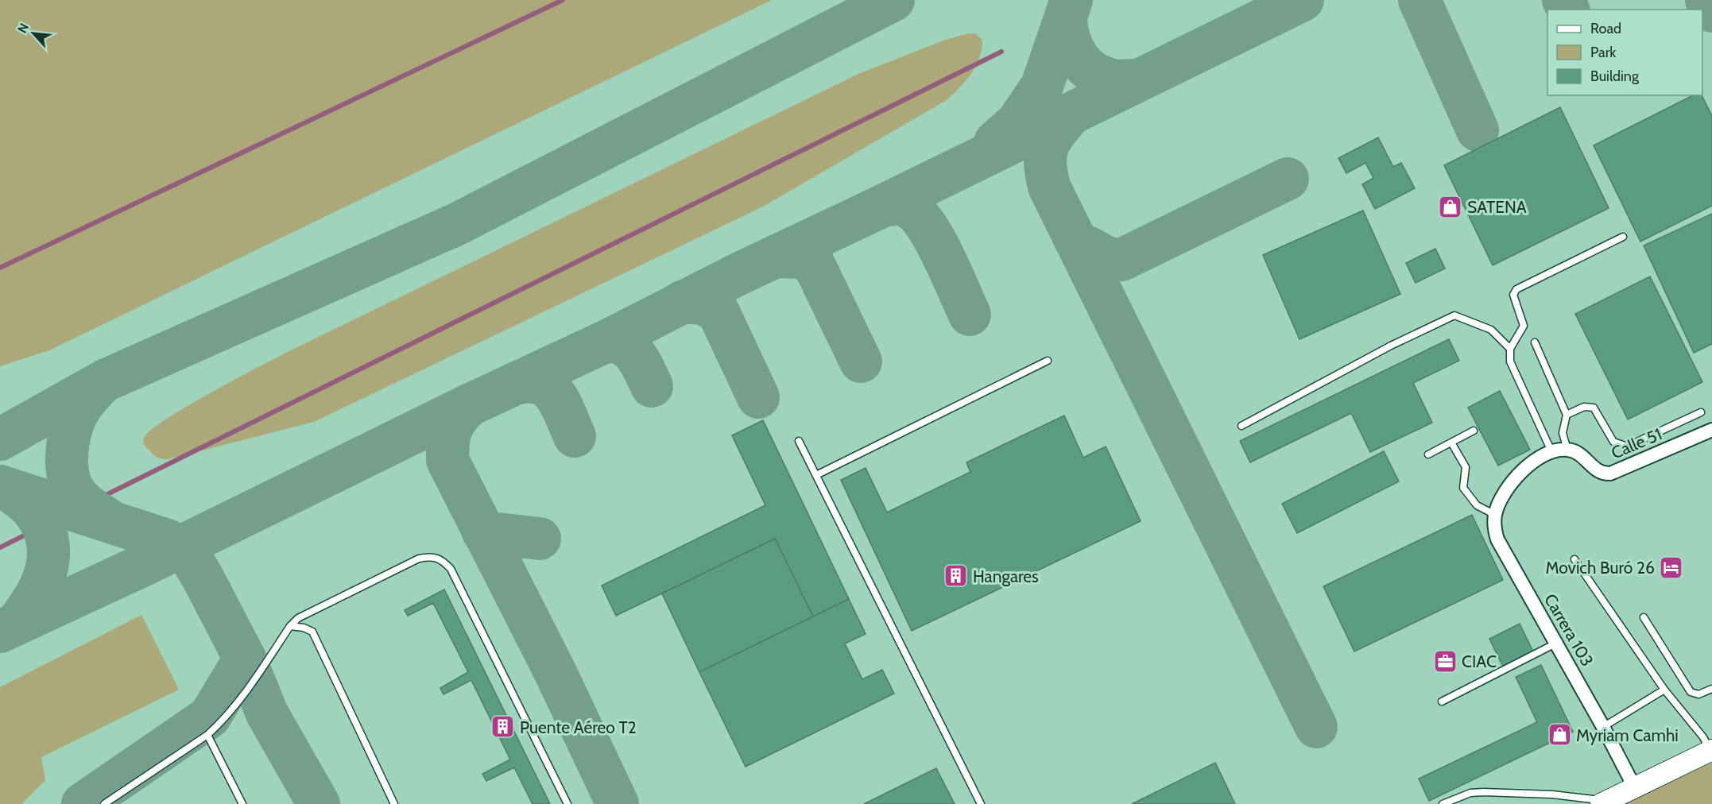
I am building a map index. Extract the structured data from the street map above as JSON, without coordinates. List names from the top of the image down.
{
  "streets": {
    "street": ["Calle 51", "Carrera 103"]
  },
  "places": {
    "shop": ["SATENA", "Myriam Camhi"],
    "hotel": ["Movich Buró 26"],
    "building": ["Hangares", "Puente Aéreo T2"],
    "office": ["CIAC"]
  },
  "legend": ["Road", "Park", "Building"],
  "north": "top left"
}
